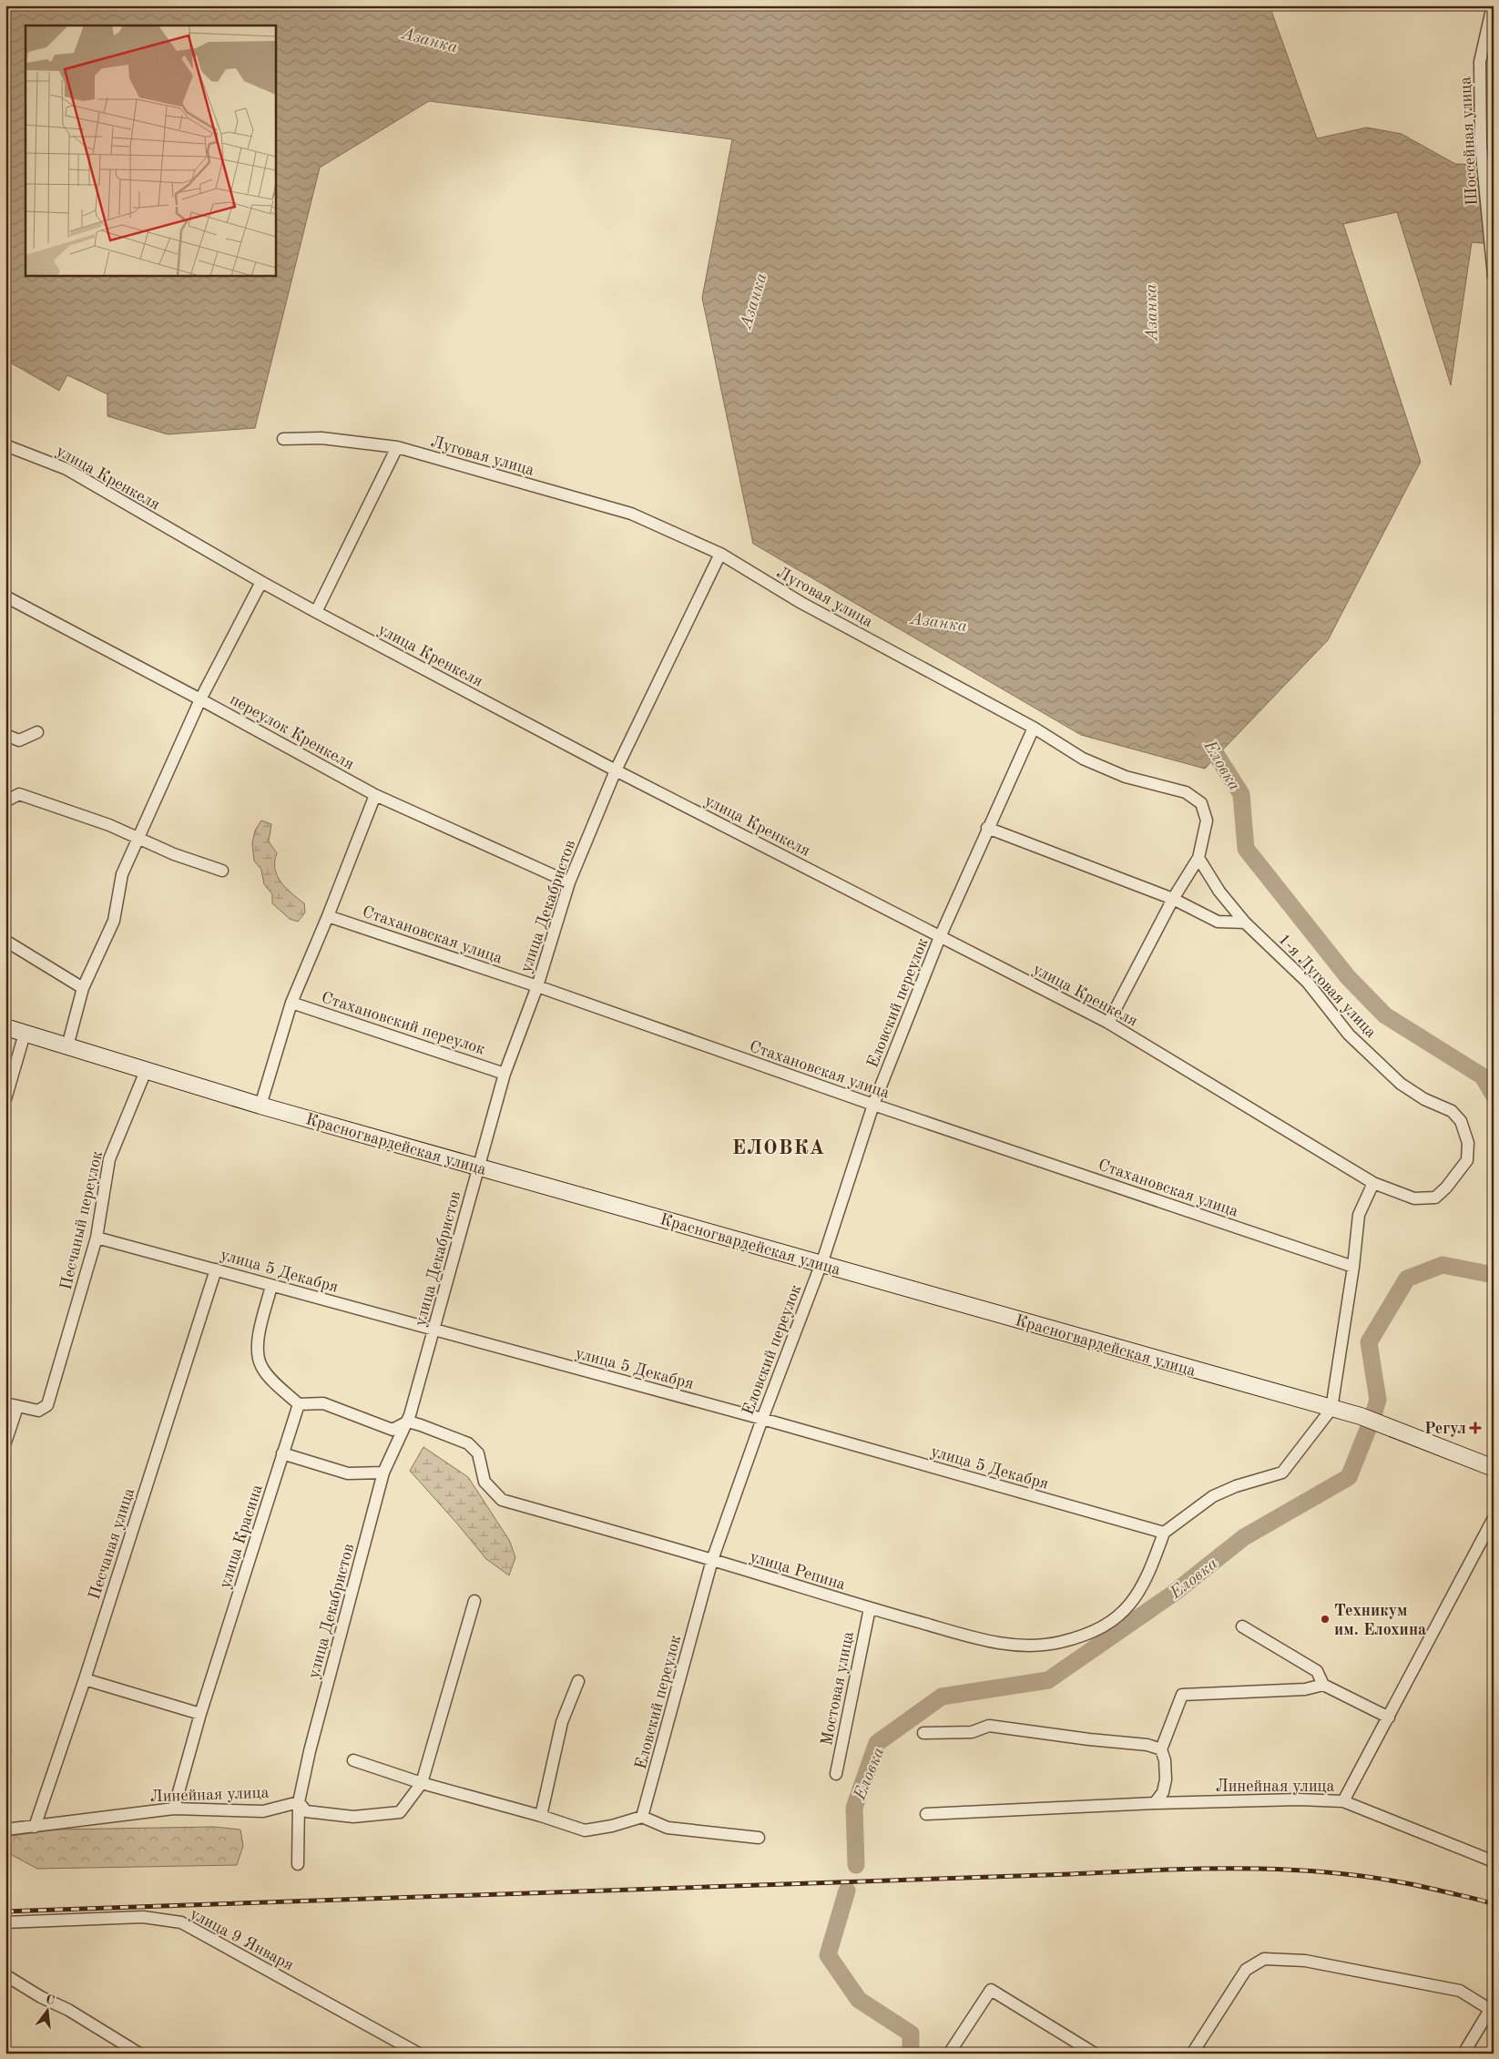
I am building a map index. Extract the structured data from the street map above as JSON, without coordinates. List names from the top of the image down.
{
  "streets": {
    "main road": ["Красногвардейская улица"],
    "street": [
      "Шоссейная улица",
      "Луговая улица",
      "улица Кренкеля",
      "переулок Кренкеля",
      "улица Декабристов",
      "Стахановская улица",
      "1-я Луговая улица",
      "Еловский переулок",
      "Стахановский переулок",
      "Песчаный переулок",
      "улица 5 Декабря",
      "улица Красина",
      "Песчаная улица",
      "улица Репина",
      "Мостовая улица",
      "Линейная улица",
      "улица 9 Января"
    ]
  },
  "crossings": [
    ["Луговая улица", "улица Декабристов"],
    ["Луговая улица", "Еловский переулок"],
    ["улица Кренкеля", "улица Декабристов"],
    ["улица Кренкеля", "1-я Луговая улица"],
    ["улица Кренкеля", "Еловский переулок"],
    ["переулок Кренкеля", "улица Декабристов"],
    ["улица Декабристов", "Стахановская улица"],
    ["улица Декабристов", "Стахановский переулок"],
    ["улица Декабристов", "Красногвардейская улица"],
    ["улица Декабристов", "улица 5 Декабря"],
    ["улица Декабристов", "улица Репина"],
    ["улица Декабристов", "Линейная улица"],
    ["Стахановская улица", "Еловский переулок"],
    ["Еловский переулок", "Красногвардейская улица"],
    ["Еловский переулок", "улица 5 Декабря"],
    ["Еловский переулок", "улица Репина"],
    ["Красногвардейская улица", "Песчаный переулок"],
    ["Песчаный переулок", "улица 5 Декабря"],
    ["улица 5 Декабря", "Песчаная улица"],
    ["улица 5 Декабря", "улица Репина"],
    ["улица Красина", "Линейная улица"],
    ["Песчаная улица", "Линейная улица"],
    ["улица Репина", "Мостовая улица"]
  ],
  "districts": ["ЕЛОВКА"],
  "water": ["Азанка", "Еловка"],
  "places": {
    "health": ["Регул"],
    "other": ["Техникум им. Елохина"]
  },
  "north": "top"
}
